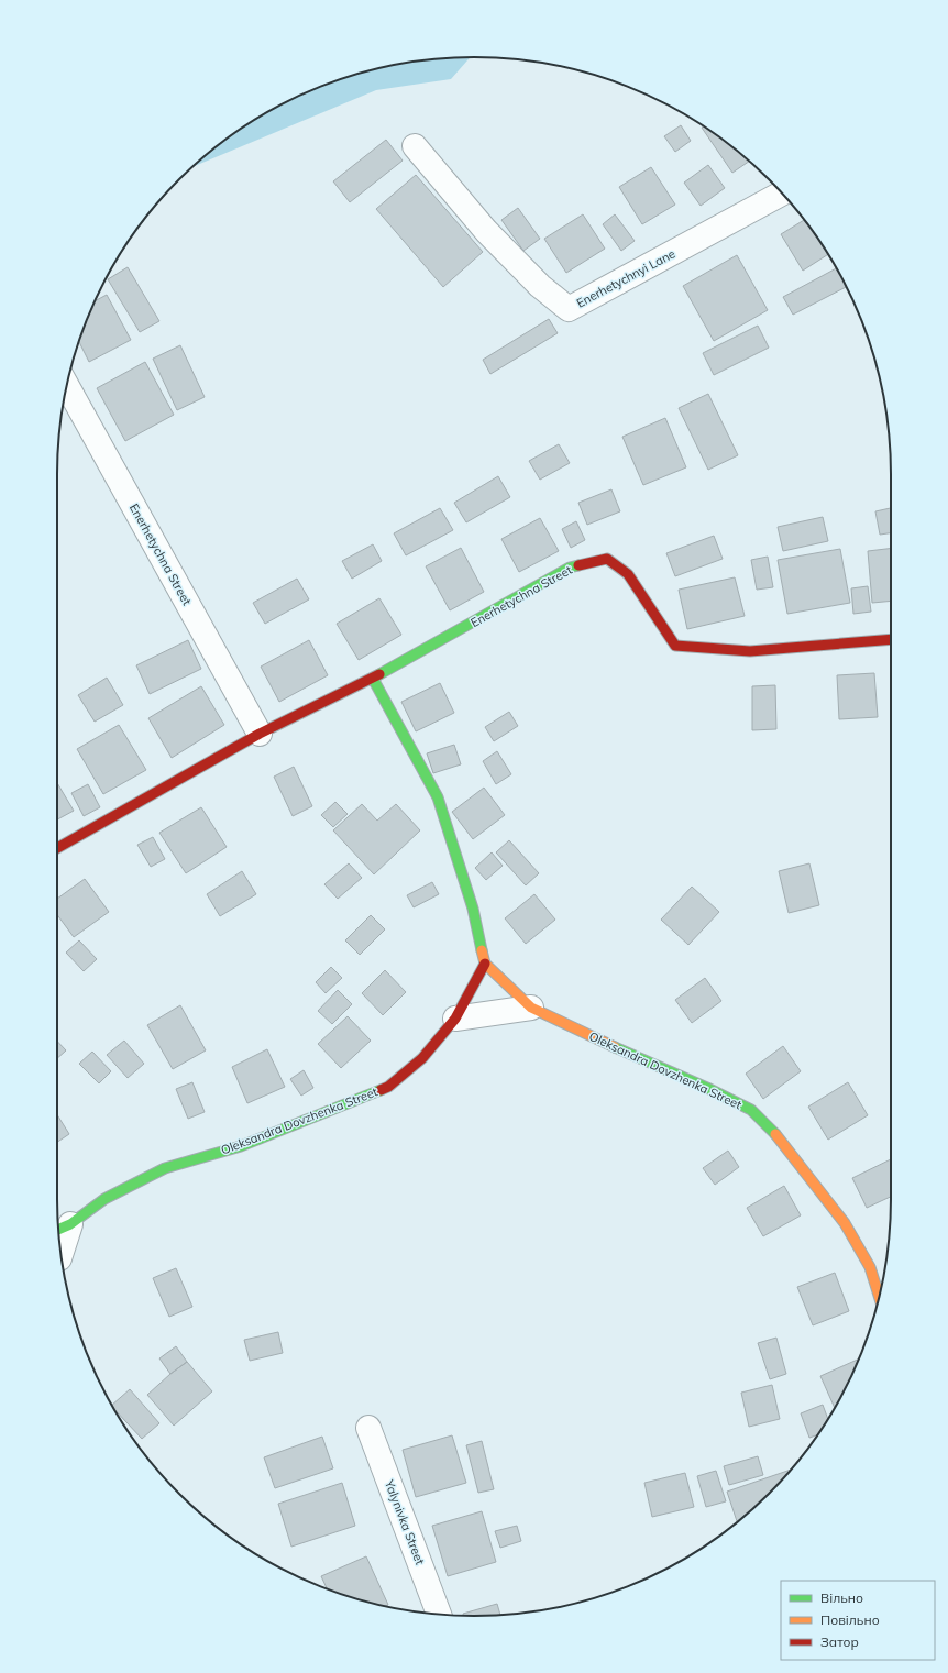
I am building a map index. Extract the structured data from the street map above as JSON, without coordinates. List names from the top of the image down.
{
  "streets": {
    "street": [
      "Enerhetychnyi Lane",
      "Enerhetychna Street",
      "Oleksandra Dovzhenka Street",
      "Yalynivka Street"
    ]
  },
  "legend": ["Вільно", "Повільно", "Затор"]
}
